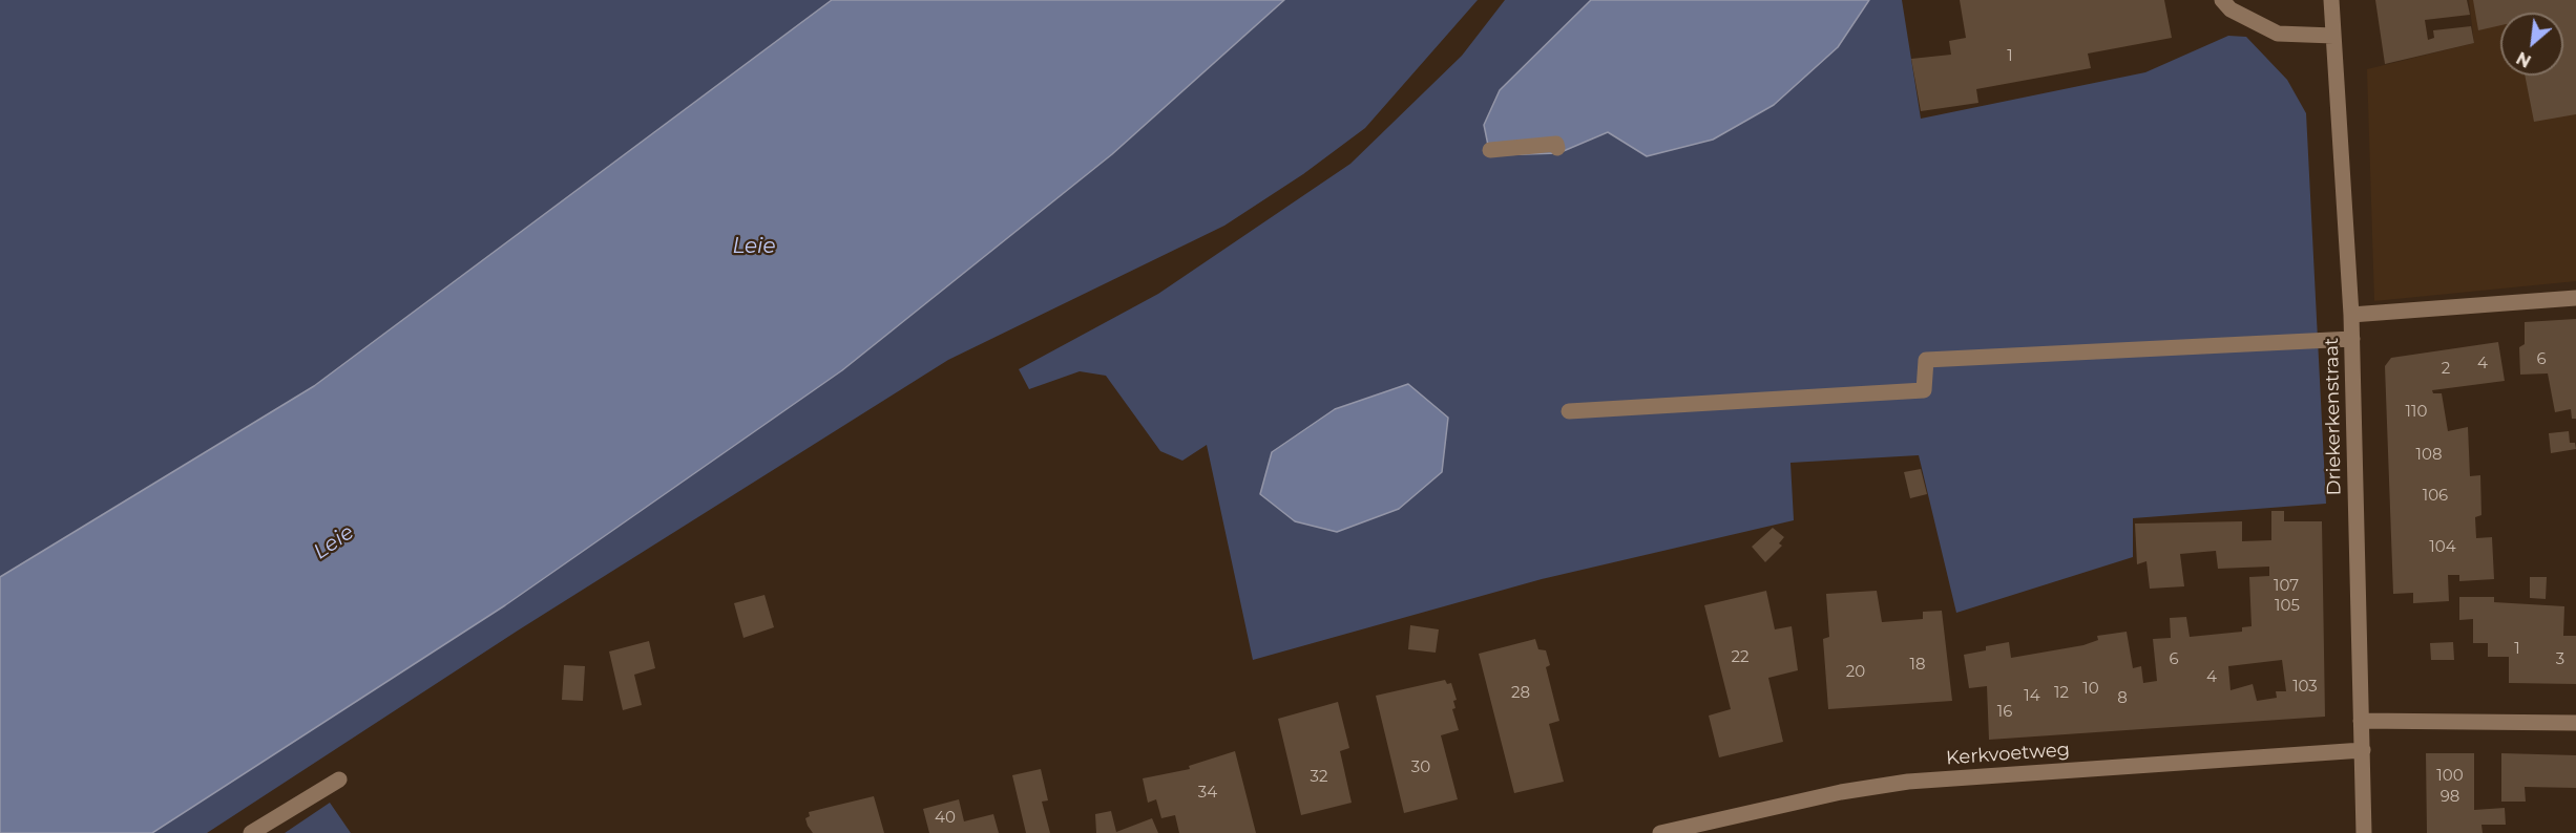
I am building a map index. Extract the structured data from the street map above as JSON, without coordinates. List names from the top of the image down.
{
  "streets": {
    "street": ["Driekerkenstraat", "Kerkvoetweg"]
  },
  "crossings": [
    ["Driekerkenstraat", "Kerkvoetweg"]
  ],
  "water": ["Leie"],
  "house_numbers": [
    "1",
    "6",
    "4",
    "2",
    "110",
    "108",
    "106",
    "104",
    "107",
    "105",
    "1",
    "22",
    "6",
    "3",
    "18",
    "20",
    "4",
    "103",
    "10",
    "28",
    "12",
    "14",
    "8",
    "16",
    "30",
    "100",
    "32",
    "34",
    "98",
    "40"
  ],
  "north": "bottom left"
}
